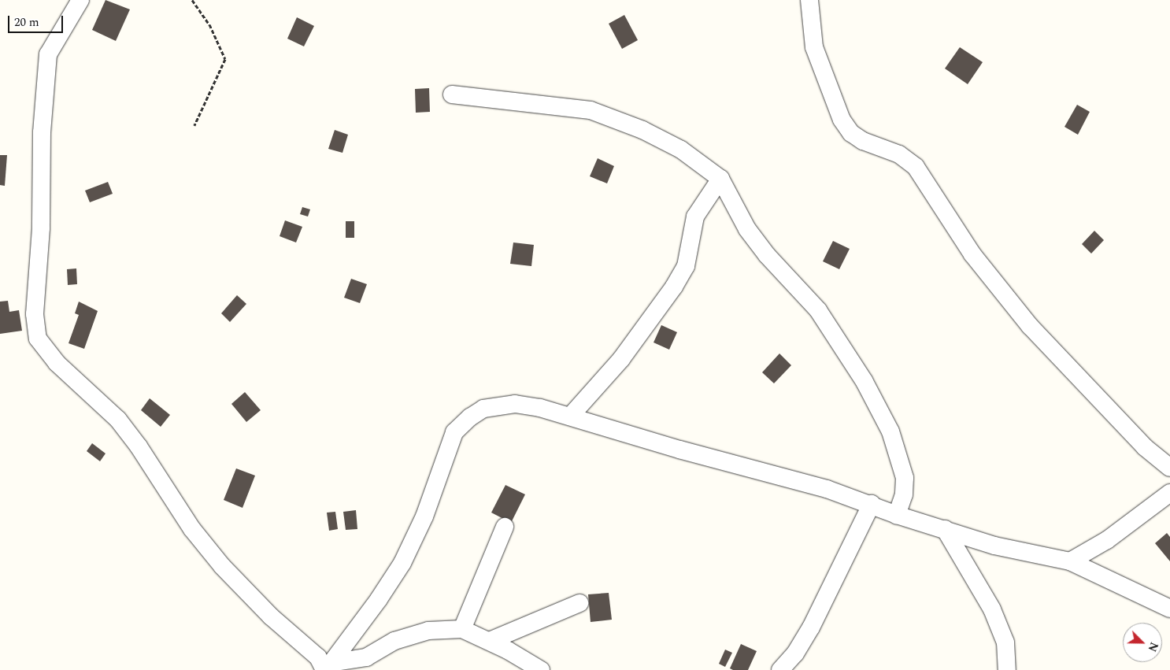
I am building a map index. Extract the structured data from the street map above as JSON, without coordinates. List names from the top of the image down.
{
  "scale_bar": "20 m",
  "north": "bottom right"
}
